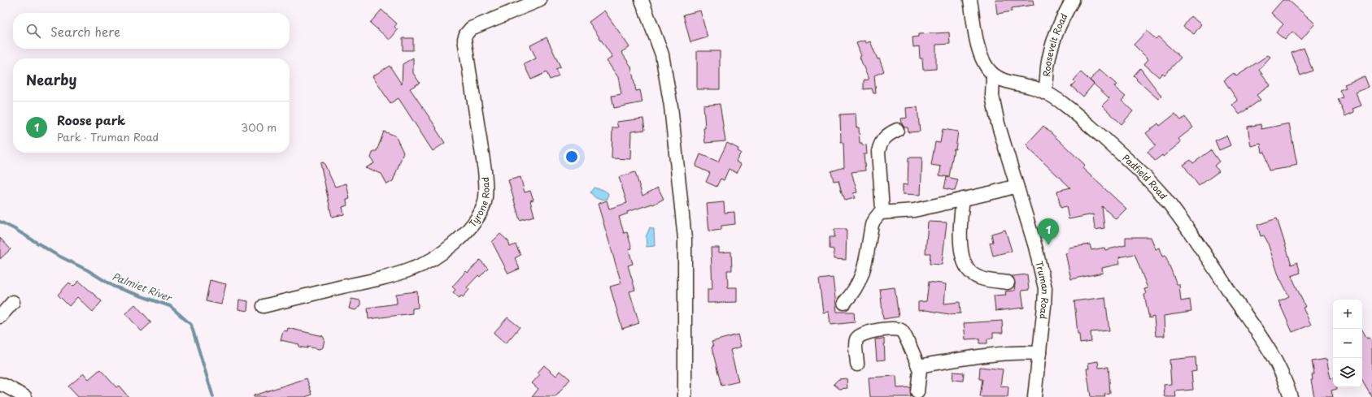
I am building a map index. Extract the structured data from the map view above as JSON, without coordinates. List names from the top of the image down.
{
  "streets": {
    "street": [
      "Roosevelt Road",
      "Padfield Road",
      "Tyrone Road",
      "Truman Road"
    ]
  },
  "crossings": [
    ["Roosevelt Road", "Padfield Road"],
    ["Padfield Road", "Truman Road"]
  ],
  "water": ["Palmiet River"],
  "page": {
    "search": "Search here",
    "heading": "Nearby",
    "list": [
      {
        "mark": "1",
        "name": "Roose park",
        "note": "Park · Truman Road",
        "value": "300 m"
      }
    ],
    "pins": "1",
    "map_buttons": ["+", "−"]
  }
}
